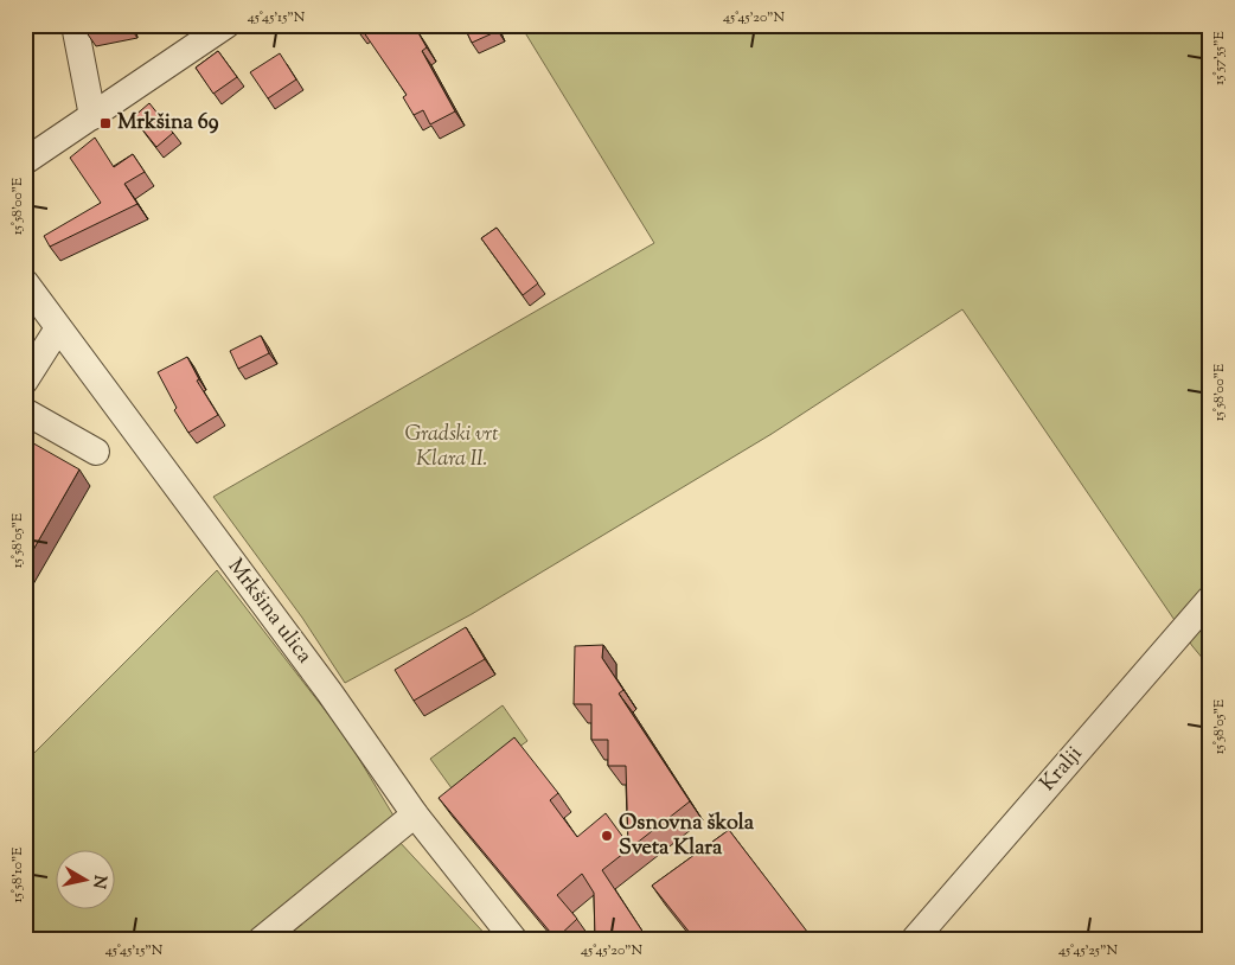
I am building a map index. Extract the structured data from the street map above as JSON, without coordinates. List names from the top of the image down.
{
  "streets": {
    "street": ["Mrkšina ulica", "Kralji"]
  },
  "parks": ["Gradski vrt Klara II."],
  "places": {
    "transit": ["Mrkšina 69"],
    "other": ["Osnovna škola Sveta Klara"]
  },
  "north": "right",
  "coordinates": [
    "45°45'15\"N",
    "45°45'20\"N",
    "15°57'55\"E",
    "15°58'00\"E",
    "15°58'05\"E",
    "15°58'10\"E",
    "45°45'25\"N"
  ]
}
